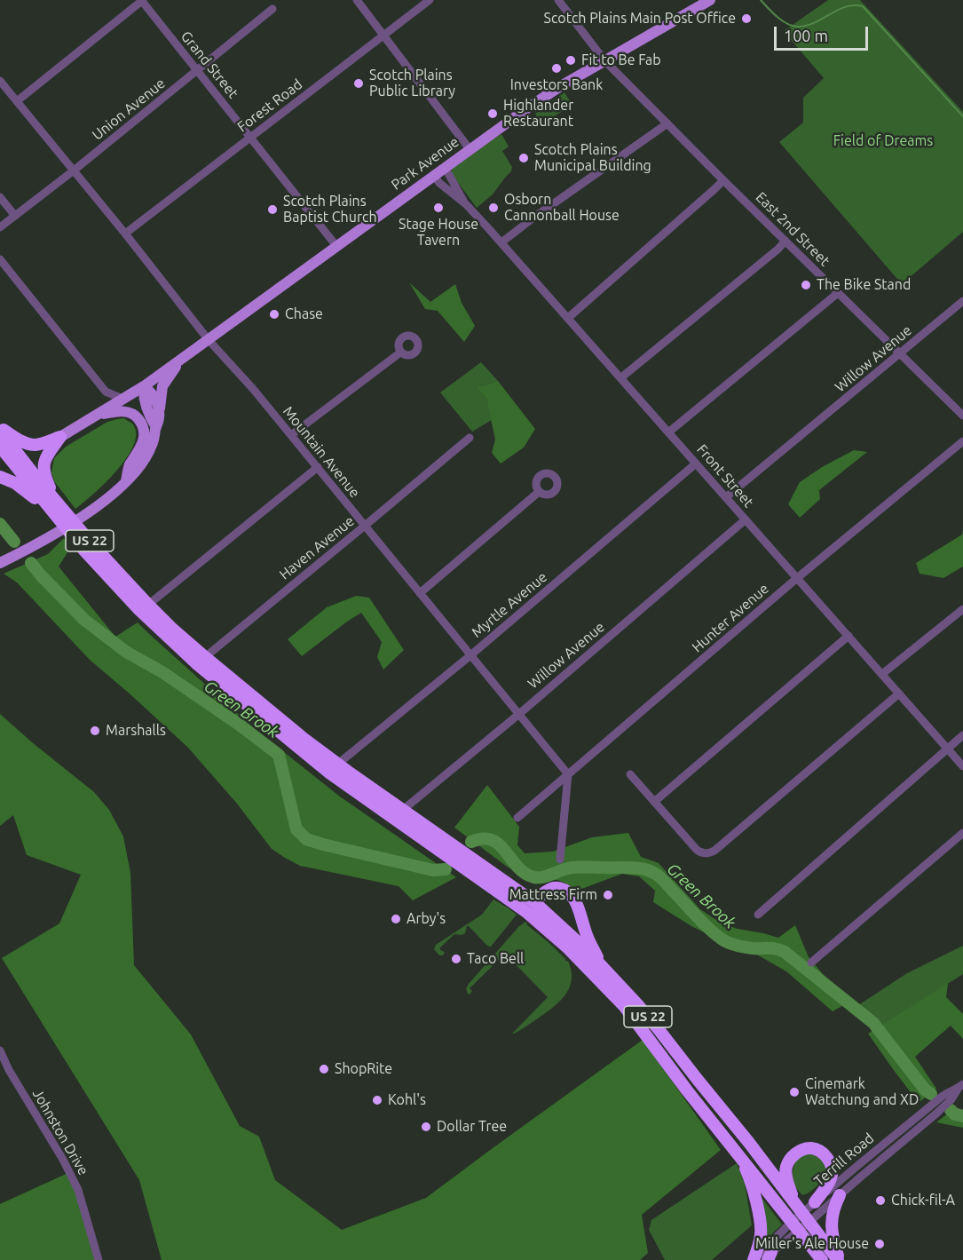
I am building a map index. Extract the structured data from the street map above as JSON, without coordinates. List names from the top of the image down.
{
  "streets": {
    "highway": ["US 22"],
    "main road": ["Park Avenue"],
    "street": [
      "Grand Street",
      "Forest Road",
      "Union Avenue",
      "East 2nd Street",
      "Willow Avenue",
      "Mountain Avenue",
      "Front Street",
      "Haven Avenue",
      "Myrtle Avenue",
      "Hunter Avenue",
      "Johnston Drive",
      "Terrill Road"
    ]
  },
  "crossings": [
    ["Grand Street", "Forest Road"],
    ["Grand Street", "Union Avenue"],
    ["Grand Street", "Park Avenue"],
    ["Forest Road", "Mountain Avenue"],
    ["Union Avenue", "Mountain Avenue"],
    ["Park Avenue", "East 2nd Street"],
    ["Park Avenue", "Mountain Avenue"],
    ["Park Avenue", "Front Street"],
    ["East 2nd Street", "Willow Avenue"],
    ["Willow Avenue", "Mountain Avenue"],
    ["Willow Avenue", "Front Street"],
    ["Willow Avenue", "US 22"],
    ["Mountain Avenue", "Haven Avenue"],
    ["Mountain Avenue", "Myrtle Avenue"],
    ["Mountain Avenue", "Hunter Avenue"],
    ["Front Street", "Myrtle Avenue"],
    ["Front Street", "Hunter Avenue"],
    ["US 22", "Haven Avenue"],
    ["US 22", "Myrtle Avenue"],
    ["US 22", "Terrill Road"]
  ],
  "water": ["Green Brook"],
  "parks": ["Field of Dreams"],
  "places": [
    "Scotch Plains Main Post Office",
    "Fit to Be Fab",
    "Investors Bank",
    "Scotch Plains Public Library",
    "Highlander Restaurant",
    "Scotch Plains Municipal Building",
    "Stage House Tavern",
    "Osborn Cannonball House",
    "Scotch Plains Baptist Church",
    "The Bike Stand",
    "Chase",
    "Marshalls",
    "Mattress Firm",
    "Arby's",
    "Taco Bell",
    "ShopRite",
    "Cinemark Watchung and XD",
    "Kohl's",
    "Dollar Tree",
    "Chick-fil-A",
    "Miller's Ale House"
  ],
  "scale_bar": "100 m"
}
